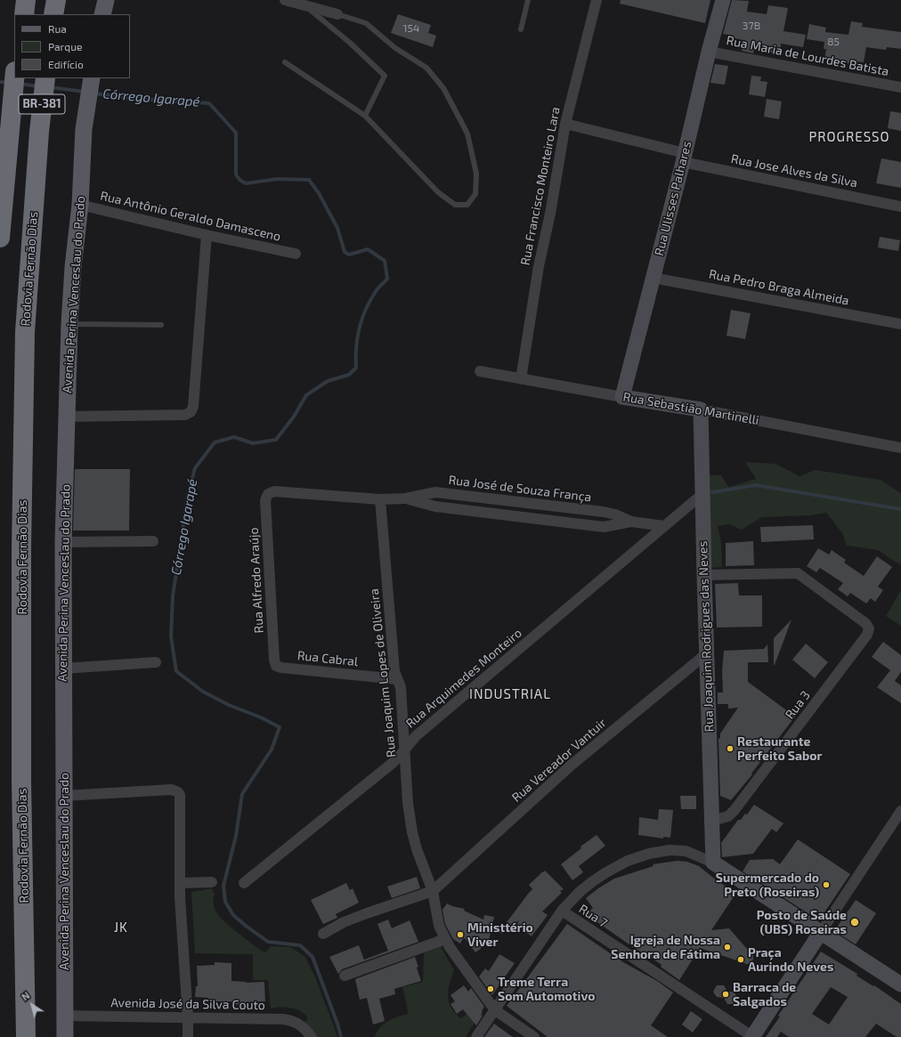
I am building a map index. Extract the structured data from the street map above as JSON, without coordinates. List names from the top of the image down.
{
  "streets": {
    "highway": ["BR-381", "Rodovia Fernão Dias"],
    "main road": ["Avenida Perina Venceslau do Prado"],
    "street": [
      "Rua Maria de Lourdes Batista",
      "Rua Jose Alves da Silva",
      "Rua Francisco Monteiro Lara",
      "Rua Ulisses Palhares",
      "Rua Antônio Geraldo Damasceno",
      "Rua Pedro Braga Almeida",
      "Rua Sebastião Martinelli",
      "Rua Alfredo Araújo",
      "Rua Joaquim Rodrigues das Neves",
      "Rua Cabral",
      "Rua Joaquim Lopes de Oliveira",
      "Rua Arquimedes Monteiro",
      "Rua 3",
      "Rua Vereador Vantuir",
      "Rua 7",
      "Avenida José da Silva Couto"
    ]
  },
  "crossings": [
    ["Rua Maria de Lourdes Batista", "Rua Ulisses Palhares"],
    ["Rua Jose Alves da Silva", "Rua Francisco Monteiro Lara"],
    ["Rua Jose Alves da Silva", "Rua Ulisses Palhares"],
    ["Rua Francisco Monteiro Lara", "Rua Sebastião Martinelli"],
    ["Rua Ulisses Palhares", "Rua Pedro Braga Almeida"],
    ["Rua Ulisses Palhares", "Rua Sebastião Martinelli"],
    ["Rua Antônio Geraldo Damasceno", "Avenida Perina Venceslau do Prado"],
    ["Avenida Perina Venceslau do Prado", "Avenida José da Silva Couto"],
    ["Rua Sebastião Martinelli", "Rua Joaquim Rodrigues das Neves"],
    ["Rua Alfredo Araújo", "Rua Cabral"],
    ["Rua Alfredo Araújo", "Rua Joaquim Lopes de Oliveira"],
    ["Rua Joaquim Rodrigues das Neves", "Rua Arquimedes Monteiro"],
    ["Rua Joaquim Rodrigues das Neves", "Rua 3"],
    ["Rua Joaquim Rodrigues das Neves", "Rua Vereador Vantuir"],
    ["Rua Cabral", "Rua Joaquim Lopes de Oliveira"],
    ["Rua Joaquim Lopes de Oliveira", "Rua Arquimedes Monteiro"],
    ["Rua Joaquim Lopes de Oliveira", "Rua Vereador Vantuir"]
  ],
  "districts": ["PROGRESSO", "INDUSTRIAL", "JK"],
  "water": ["Córrego Igarapé"],
  "places": [
    "Restaurante Perfeito Sabor",
    "Supermercado do Preto (Roseiras)",
    "Posto de Saúde (UBS) Roseiras",
    "Ministtério Viver",
    "Igreja de Nossa Senhora de Fátima",
    "Praça Aurindo Neves",
    "Treme Terra Som Automotivo",
    "Barraca de Salgados"
  ],
  "house_numbers": ["37B", "154", "85"],
  "legend": ["Rua", "Parque", "Edifício"],
  "north": "top left"
}
